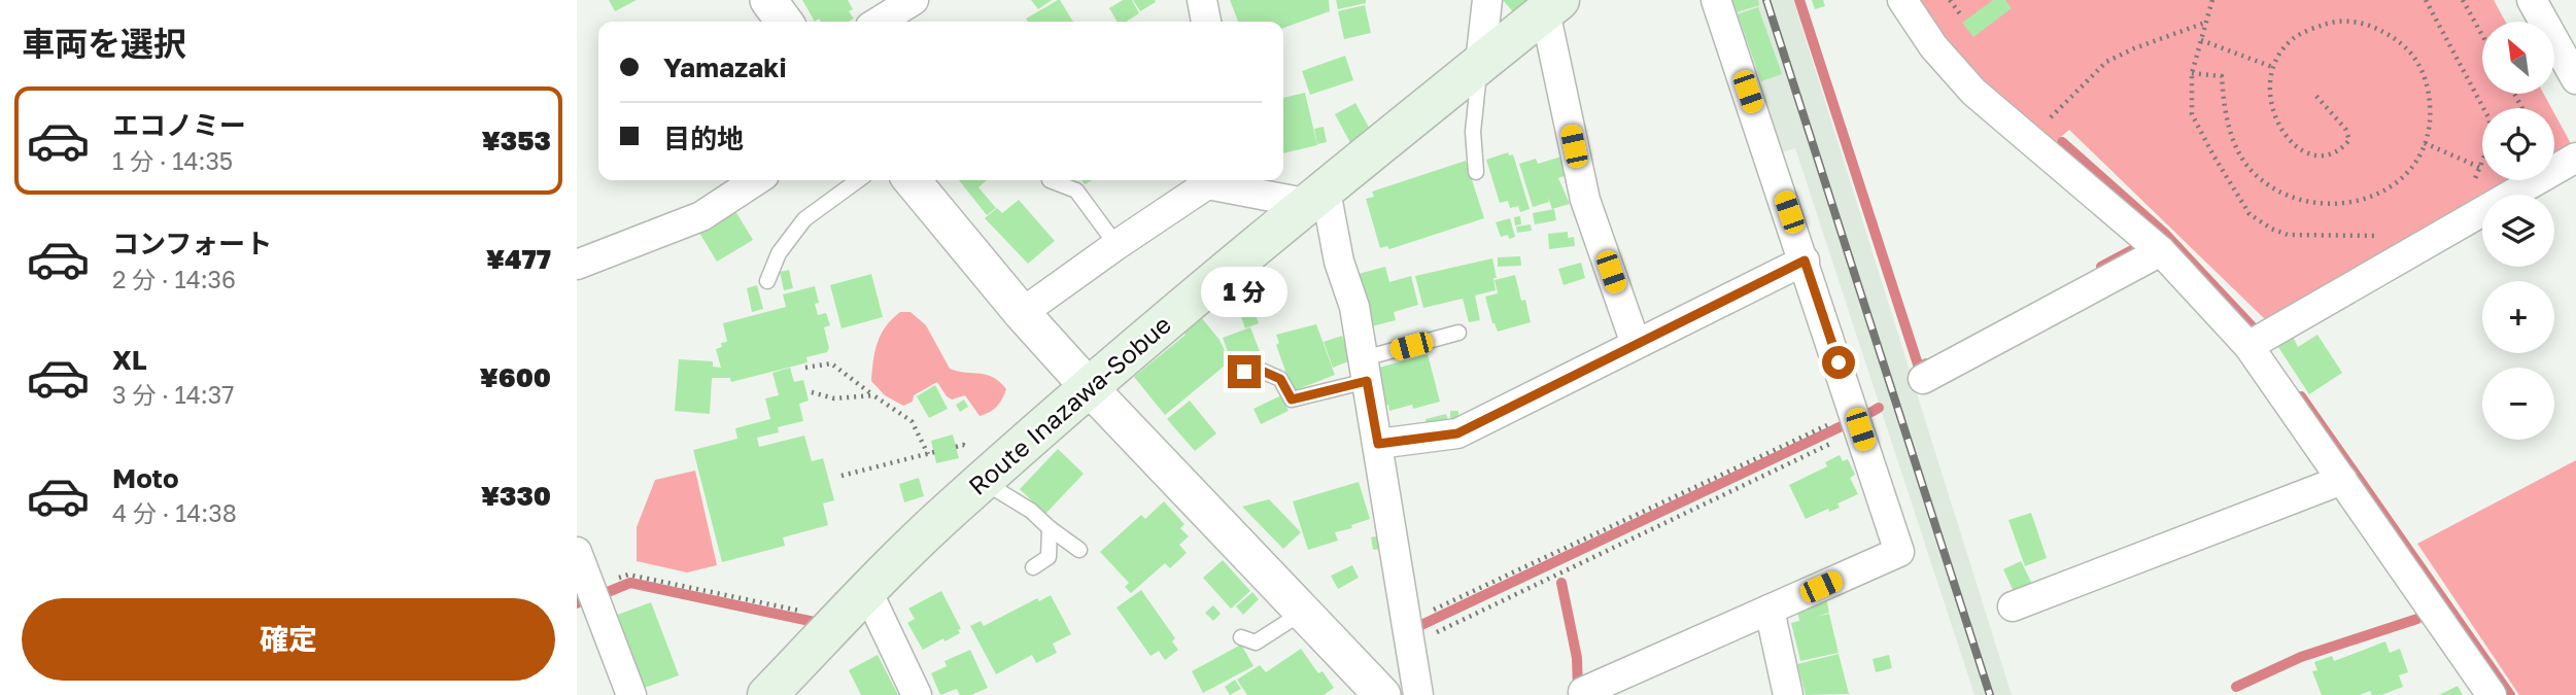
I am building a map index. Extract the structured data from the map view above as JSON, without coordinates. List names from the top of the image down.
{
  "streets": {
    "main road": ["Route Inazawa-Sobue"]
  },
  "north": "top left",
  "page": {
    "heading": "車両を選択",
    "map_buttons": ["+", "−"],
    "banner": ["Yamazaki", "目的地"],
    "list": [
      {
        "name": "エコノミー",
        "note": "1 分 · 14:35",
        "value": "¥353"
      },
      {
        "name": "コンフォート",
        "note": "2 分 · 14:36",
        "value": "¥477"
      },
      {
        "name": "XL",
        "note": "3 分 · 14:37",
        "value": "¥600"
      },
      {
        "name": "Moto",
        "note": "4 分 · 14:38",
        "value": "¥330"
      }
    ],
    "bubble": "1 分",
    "buttons": "確定"
  }
}
